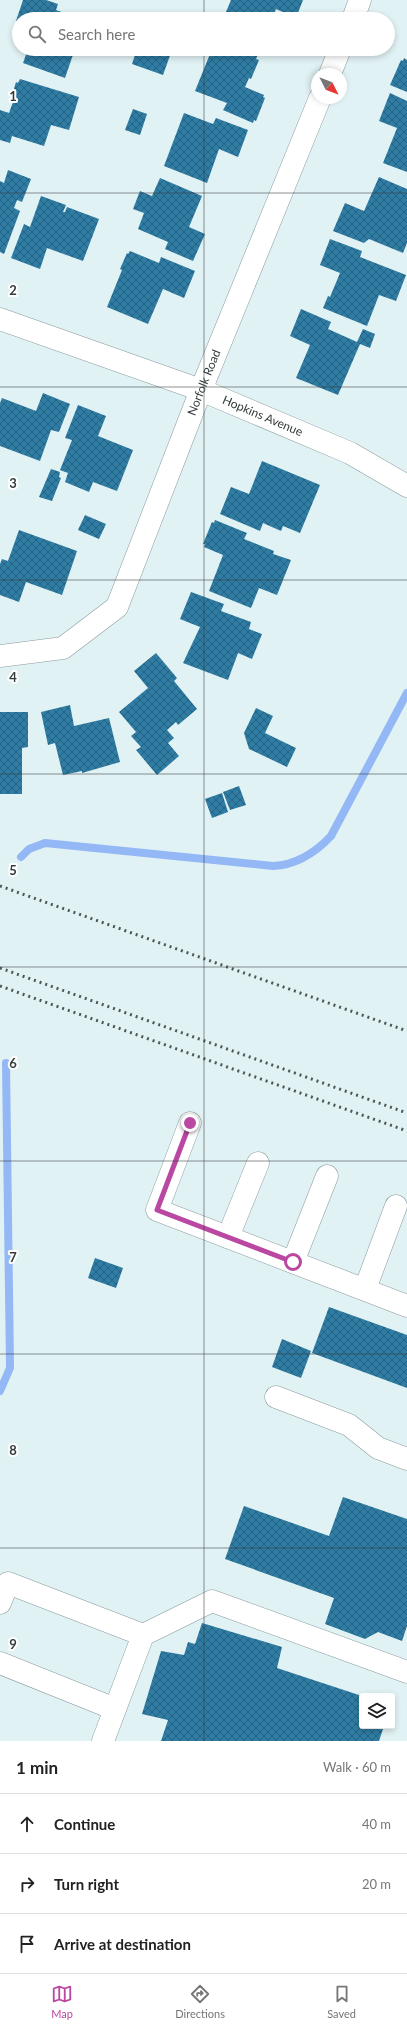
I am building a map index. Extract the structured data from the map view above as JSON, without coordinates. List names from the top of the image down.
{
  "streets": {
    "street": ["Norfolk Road", "Hopkins Avenue"]
  },
  "crossings": [
    ["Norfolk Road", "Hopkins Avenue"]
  ],
  "north": "bottom right",
  "page": {
    "search": "Search here",
    "heading": ["1 min", "Walk · 60 m"],
    "list": [
      ["Continue", "40 m"],
      ["Turn right", "20 m"],
      "Arrive at destination"
    ],
    "nav": ["Map", "Directions", "Saved"]
  },
  "grid": {
    "rows": [
      "1",
      "2",
      "3",
      "4",
      "5",
      "6",
      "7",
      "8",
      "9"
    ]
  }
}
